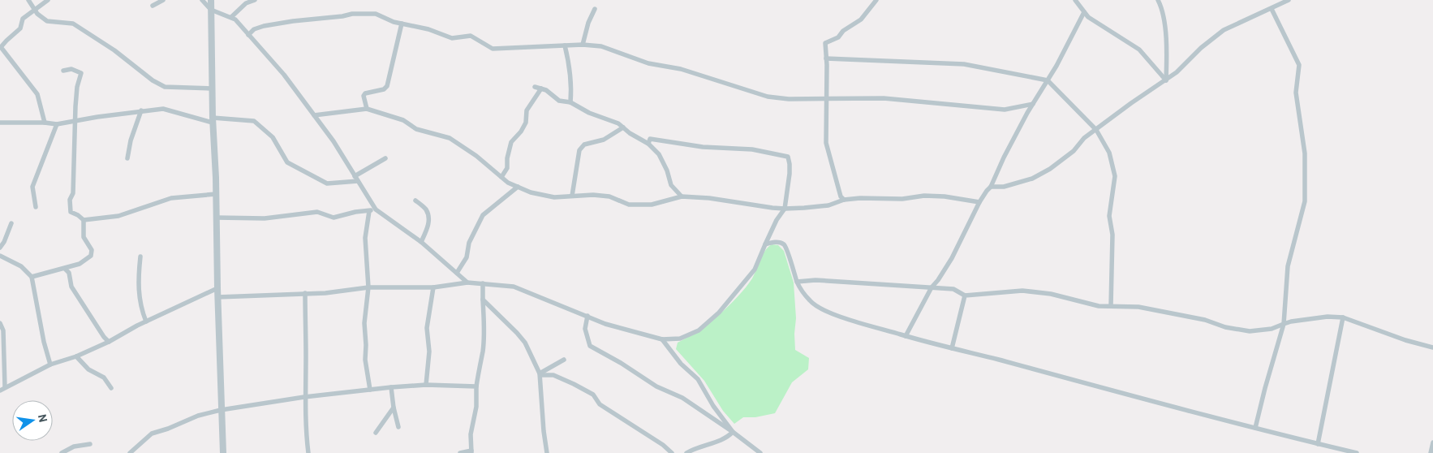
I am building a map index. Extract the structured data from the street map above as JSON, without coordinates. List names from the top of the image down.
{
  "north": "right"
}
